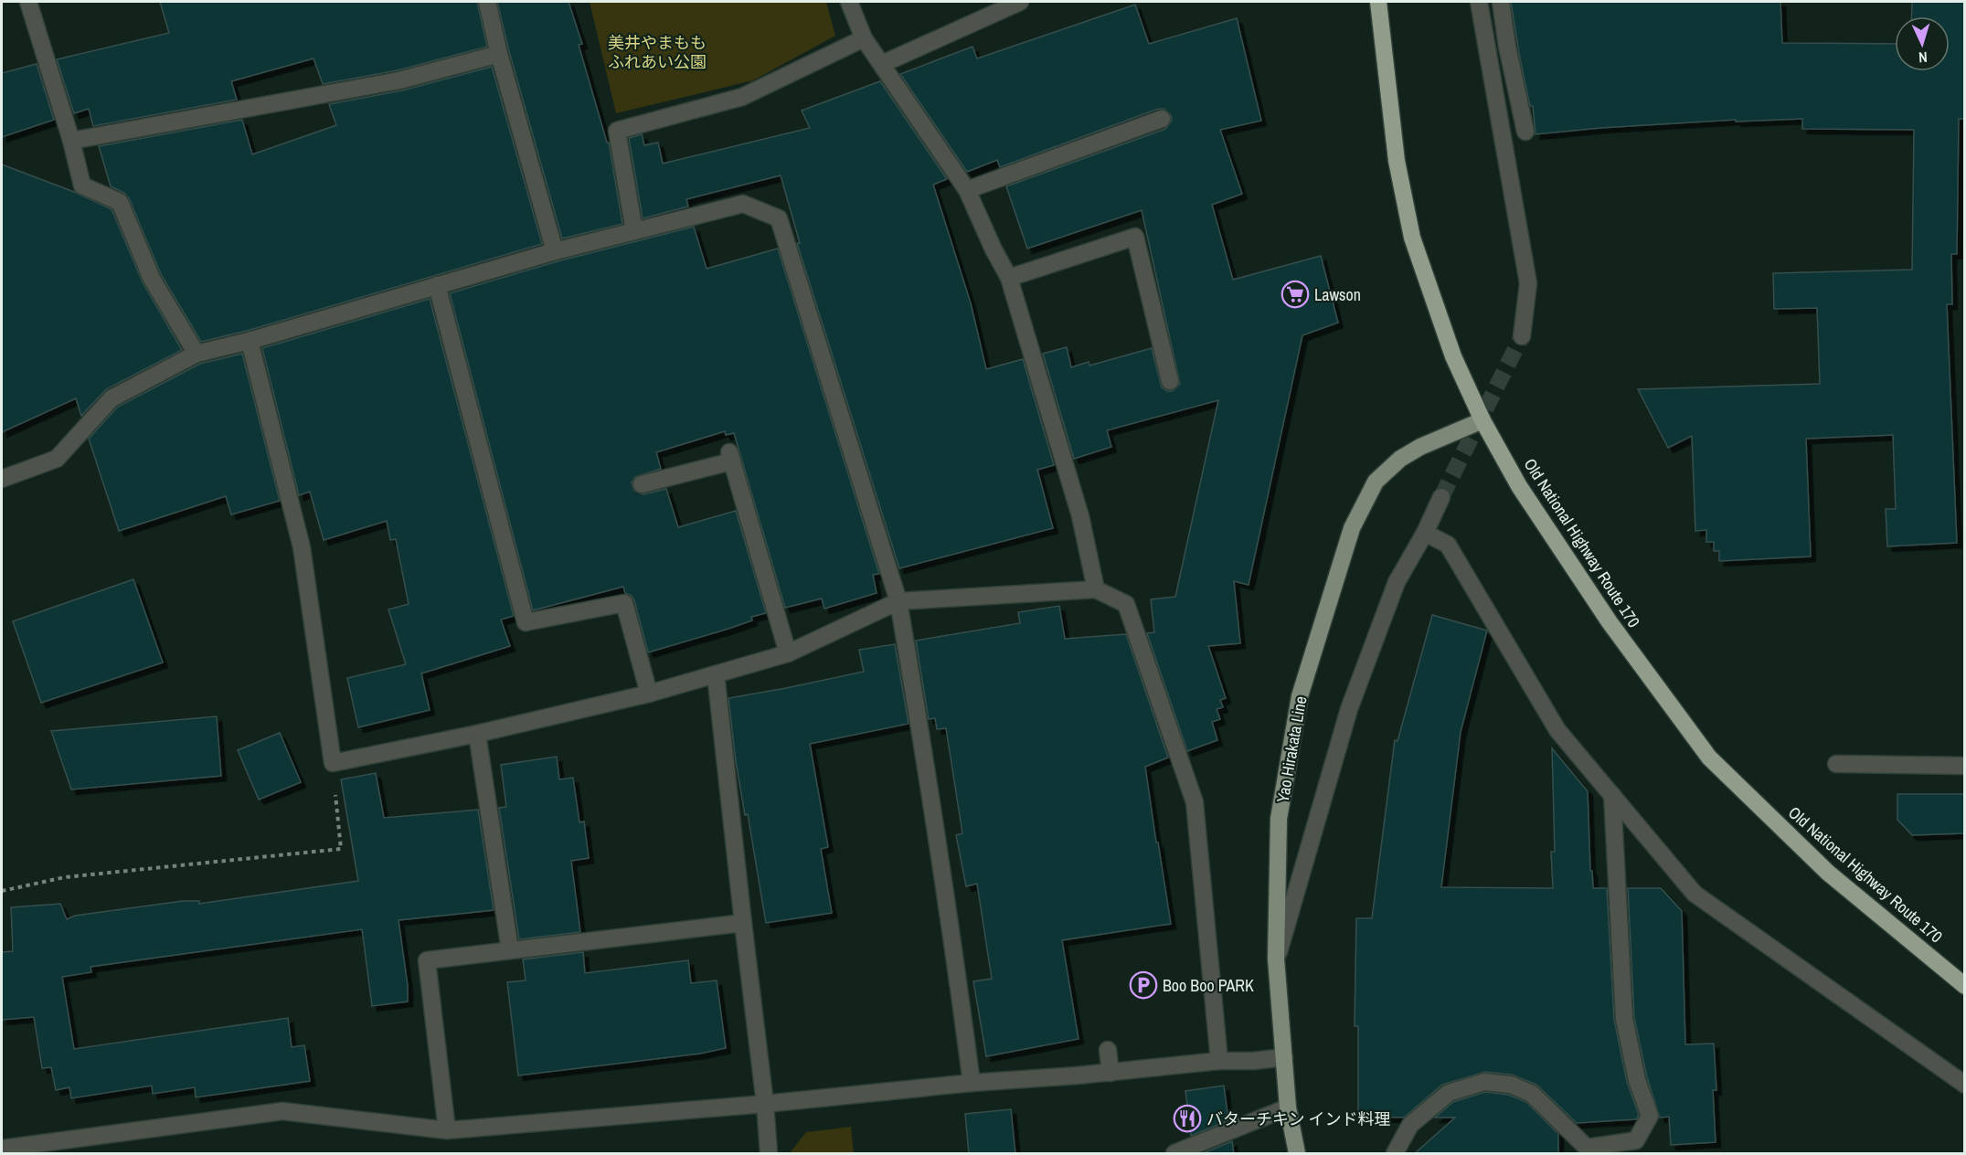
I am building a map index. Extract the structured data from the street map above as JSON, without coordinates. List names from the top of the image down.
{
  "streets": {
    "highway": ["Old National Highway Route 170"],
    "main road": ["Yao Hirakata Line"]
  },
  "crossings": [
    ["Old National Highway Route 170", "Yao Hirakata Line"]
  ],
  "parks": ["美井やまもも ふれあい公園"],
  "places": {
    "supermarket": ["Lawson"],
    "parking": ["Boo Boo PARK"],
    "restaurant": ["バターチキン インド料理"]
  },
  "north": "bottom"
}
